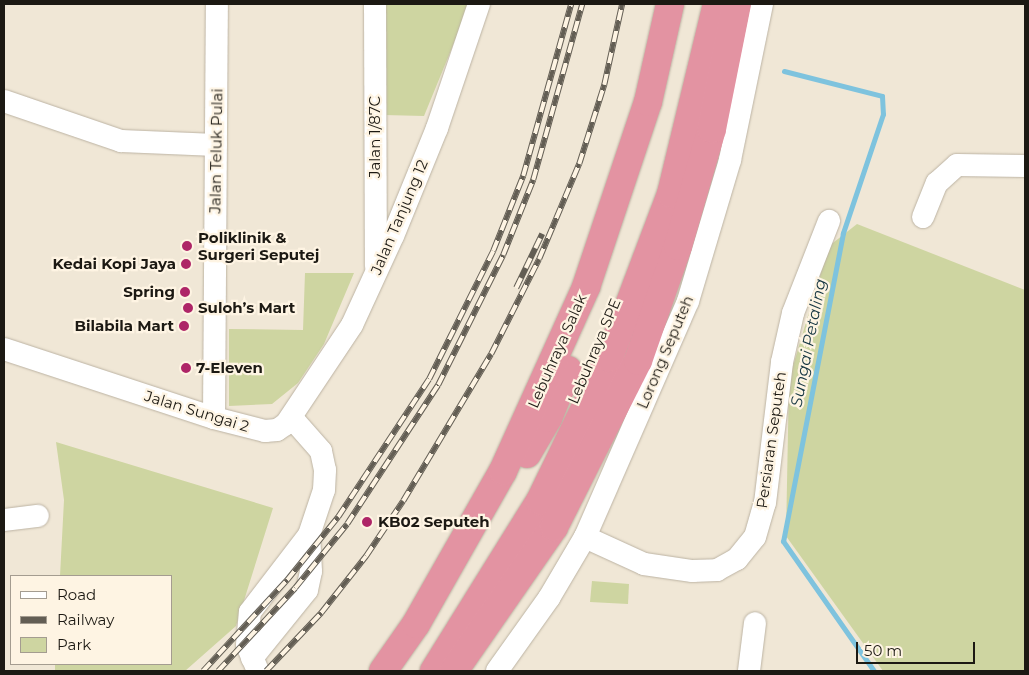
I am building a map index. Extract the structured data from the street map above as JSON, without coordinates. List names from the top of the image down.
{
  "streets": {
    "highway": ["Lebuhraya Salak", "Lebuhraya SPE"],
    "street": [
      "Jalan 1/87C",
      "Jalan Teluk Pulai",
      "Jalan Tanjung 12",
      "Lorong Seputeh",
      "Jalan Sungai 2",
      "Persiaran Seputeh"
    ]
  },
  "crossings": [
    ["Jalan 1/87C", "Jalan Tanjung 12"],
    ["Jalan Teluk Pulai", "Jalan Sungai 2"],
    ["Jalan Tanjung 12", "Jalan Sungai 2"],
    ["Lorong Seputeh", "Persiaran Seputeh"]
  ],
  "water": ["Sungai Petaling"],
  "places": [
    "Poliklinik & Surgeri Seputej",
    "Kedai Kopi Jaya",
    "Spring",
    "Suloh’s Mart",
    "Bilabila Mart",
    "7-Eleven",
    "KB02 Seputeh"
  ],
  "legend": ["Road", "Railway", "Park"],
  "scale_bar": "50 m"
}
